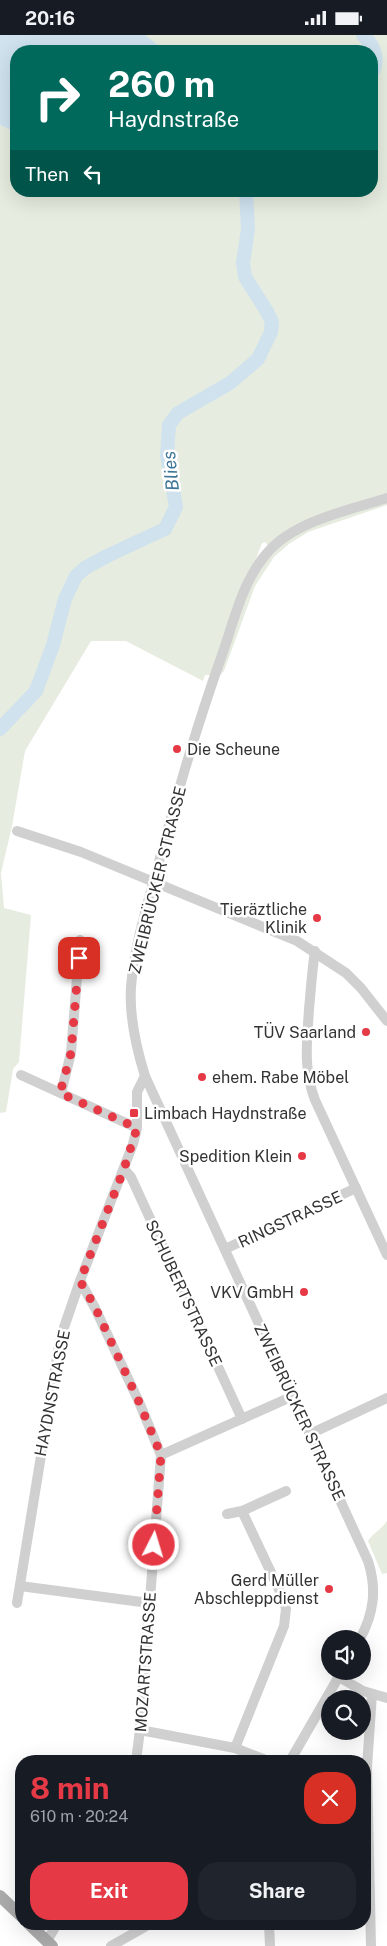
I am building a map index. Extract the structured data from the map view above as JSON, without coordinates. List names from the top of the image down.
{
  "streets": {
    "street": [
      "ZWEIBRÜCKER STRASSE",
      "RINGSTRASSE",
      "SCHUBERTSTRASSE",
      "HAYDNSTRASSE",
      "MOZARTSTRASSE"
    ]
  },
  "crossings": [
    ["ZWEIBRÜCKER STRASSE", "RINGSTRASSE"],
    ["ZWEIBRÜCKER STRASSE", "HAYDNSTRASSE"],
    ["SCHUBERTSTRASSE", "HAYDNSTRASSE"],
    ["HAYDNSTRASSE", "MOZARTSTRASSE"]
  ],
  "water": ["Blies"],
  "places": {
    "other": [
      "Die Scheune",
      "Tieräztliche Klinik",
      "TÜV Saarland",
      "ehem. Rabe Möbel",
      "Spedition Klein",
      "VKV GmbH",
      "Gerd Müller Abschleppdienst"
    ],
    "transit": ["Limbach Haydnstraße"]
  },
  "page": {
    "status": "20:16",
    "turn": ["260 m", "Haydnstraße"],
    "then": "Then",
    "heading": ["8 min", "610 m · 20:24"],
    "buttons": ["Exit", "Share"]
  }
}
